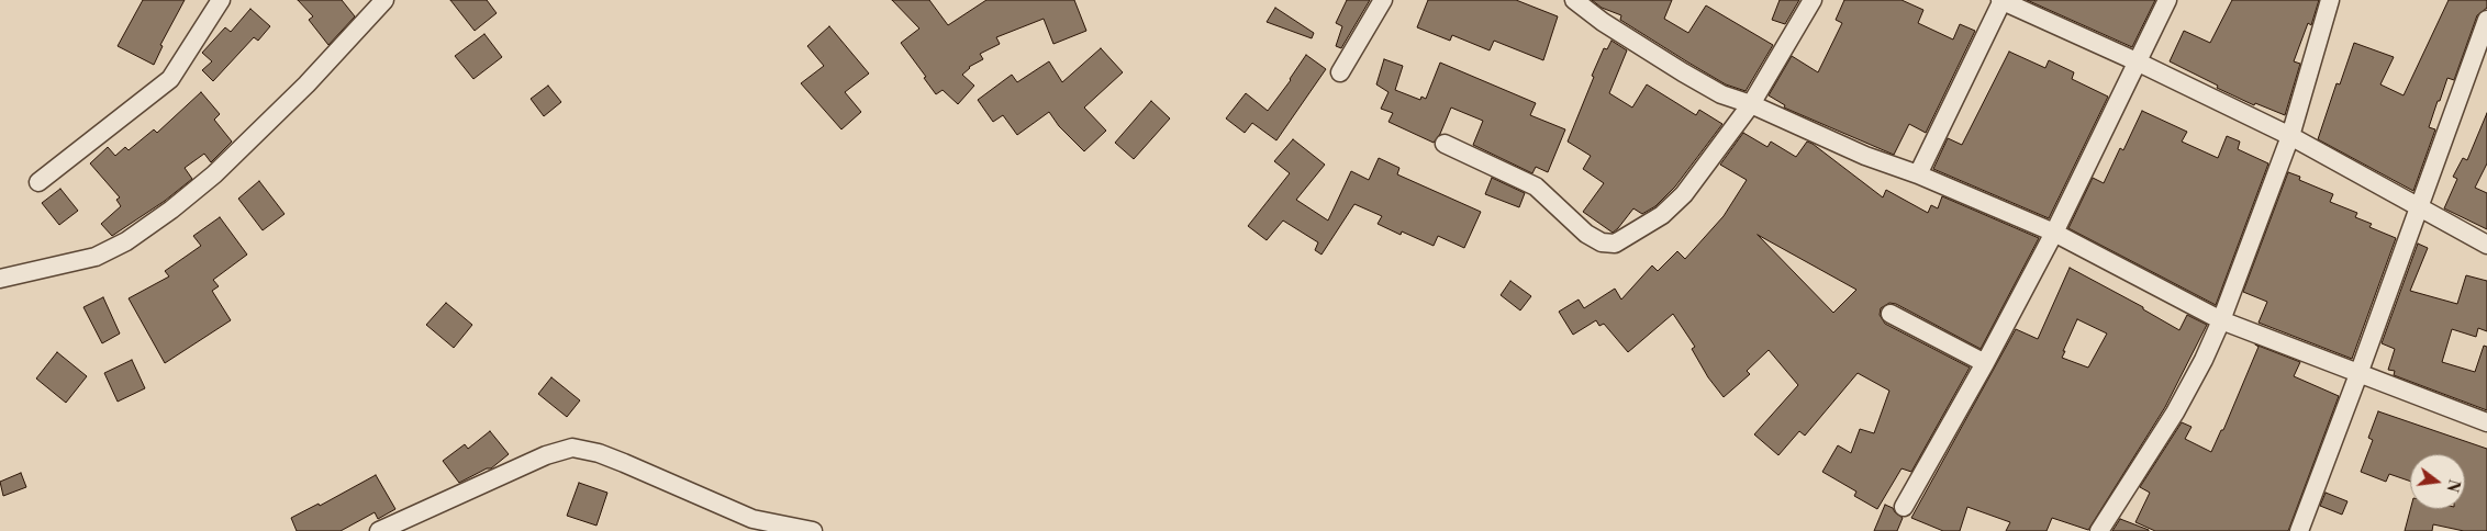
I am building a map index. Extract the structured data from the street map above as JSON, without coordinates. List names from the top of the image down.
{
  "north": "right"
}
